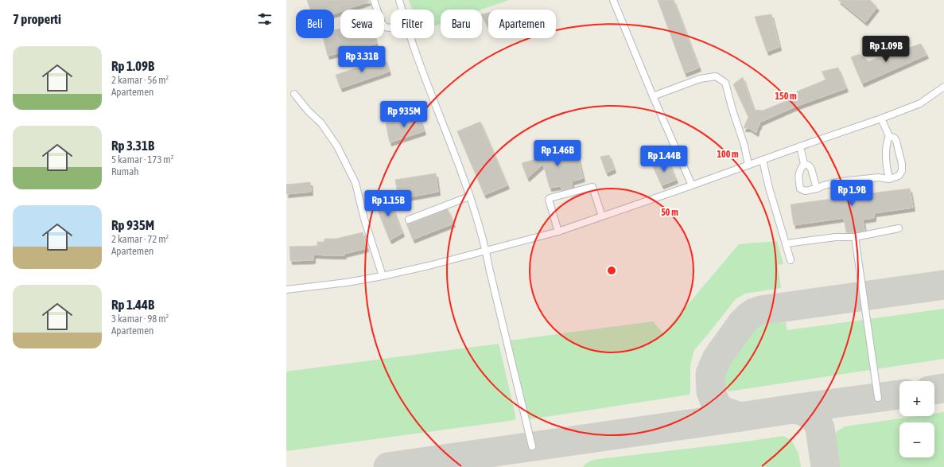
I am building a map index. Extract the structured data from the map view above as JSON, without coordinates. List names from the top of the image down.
{
  "page": {
    "heading": "7 properti",
    "chip": [
      "Beli",
      "Sewa",
      "Filter",
      "Baru",
      "Apartemen"
    ],
    "price": [
      "Rp 1.09B",
      "Rp 3.31B",
      "Rp 935M",
      "Rp 1.46B",
      "Rp 1.44B",
      "Rp 1.9B",
      "Rp 1.15B"
    ],
    "list": [
      {
        "name": "Rp 1.09B",
        "note": "2 kamar · 56 m² · Apartemen"
      },
      {
        "name": "Rp 3.31B",
        "note": "5 kamar · 173 m² · Rumah"
      },
      {
        "name": "Rp 935M",
        "note": "2 kamar · 72 m² · Apartemen"
      },
      {
        "name": "Rp 1.44B",
        "note": "3 kamar · 98 m² · Apartemen"
      }
    ],
    "map_buttons": ["+", "−"]
  },
  "rings": ["150 m", "100 m", "50 m"]
}
